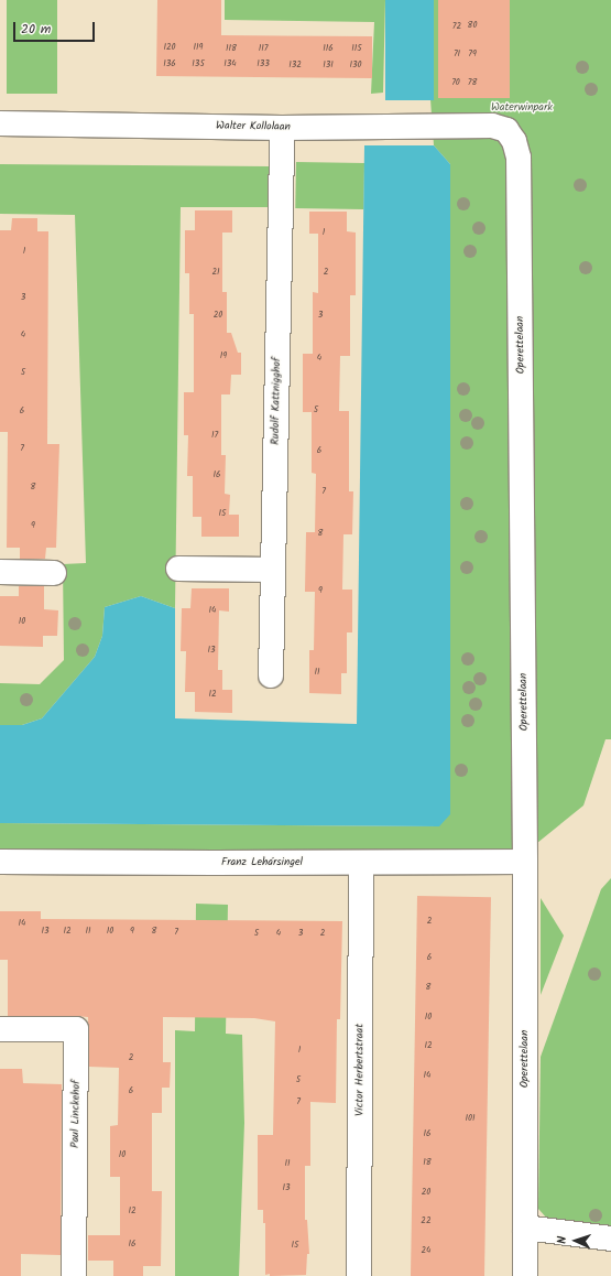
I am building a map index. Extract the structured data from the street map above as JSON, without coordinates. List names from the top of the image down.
{
  "streets": {
    "street": [
      "Walter Kollolaan",
      "Operettelaan",
      "Rudolf Kattnigghof",
      "Franz Lehársingel",
      "Victor Herbertstraat",
      "Paul Linckehof"
    ]
  },
  "crossings": [
    ["Walter Kollolaan", "Operettelaan"],
    ["Walter Kollolaan", "Rudolf Kattnigghof"],
    ["Operettelaan", "Franz Lehársingel"],
    ["Franz Lehársingel", "Victor Herbertstraat"]
  ],
  "parks": ["Waterwinpark"],
  "house_numbers": [
    "80",
    "72",
    "120",
    "119",
    "118",
    "117",
    "116",
    "115",
    "71",
    "79",
    "136",
    "135",
    "134",
    "133",
    "132",
    "131",
    "130",
    "70",
    "78",
    "1",
    "1",
    "21",
    "2",
    "3",
    "20",
    "3",
    "4",
    "19",
    "4",
    "5",
    "5",
    "6",
    "17",
    "7",
    "6",
    "16",
    "8",
    "7",
    "15",
    "9",
    "8",
    "9",
    "14",
    "10",
    "13",
    "11",
    "12",
    "2",
    "14",
    "13",
    "12",
    "11",
    "10",
    "9",
    "8",
    "7",
    "5",
    "4",
    "3",
    "2",
    "6",
    "8",
    "10",
    "12",
    "1",
    "2",
    "14",
    "5",
    "6",
    "7",
    "101",
    "16",
    "10",
    "18",
    "11",
    "13",
    "20",
    "12",
    "22",
    "16",
    "15",
    "24"
  ],
  "scale_bar": "20 m",
  "north": "left"
}
